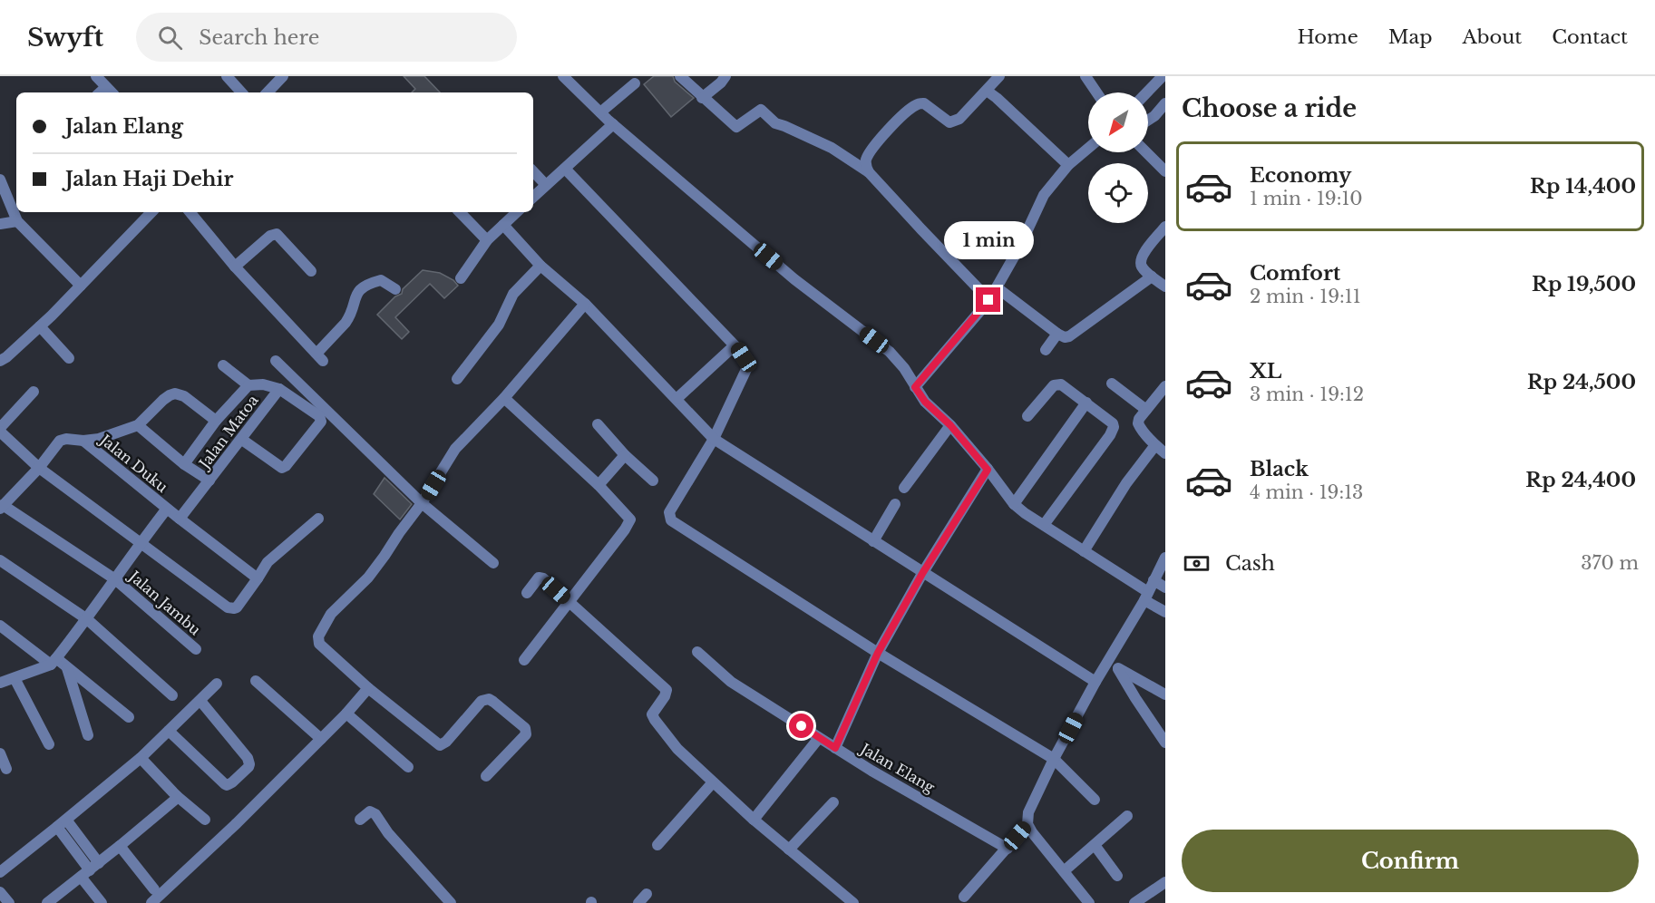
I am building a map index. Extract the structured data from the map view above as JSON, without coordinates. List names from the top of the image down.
{
  "streets": {
    "street": [
      "Jalan Matoa",
      "Jalan Duku",
      "Jalan Jambu",
      "Jalan Elang"
    ]
  },
  "crossings": [
    ["Jalan Matoa", "Jalan Duku"]
  ],
  "north": "bottom left",
  "page": {
    "header": "Swyft",
    "search": "Search here",
    "nav": [
      "Home",
      "Map",
      "About",
      "Contact"
    ],
    "heading": "Choose a ride",
    "banner": ["Jalan Elang", "Jalan Haji Dehir"],
    "list": [
      {
        "name": "Economy",
        "note": "1 min · 19:10",
        "value": "Rp 14,400"
      },
      {
        "name": "Comfort",
        "note": "2 min · 19:11",
        "value": "Rp 19,500"
      },
      {
        "name": "XL",
        "note": "3 min · 19:12",
        "value": "Rp 24,500"
      },
      {
        "name": "Black",
        "note": "4 min · 19:13",
        "value": "Rp 24,400"
      }
    ],
    "bubble": "1 min",
    "pay": ["Cash", "370 m"],
    "buttons": "Confirm"
  }
}
